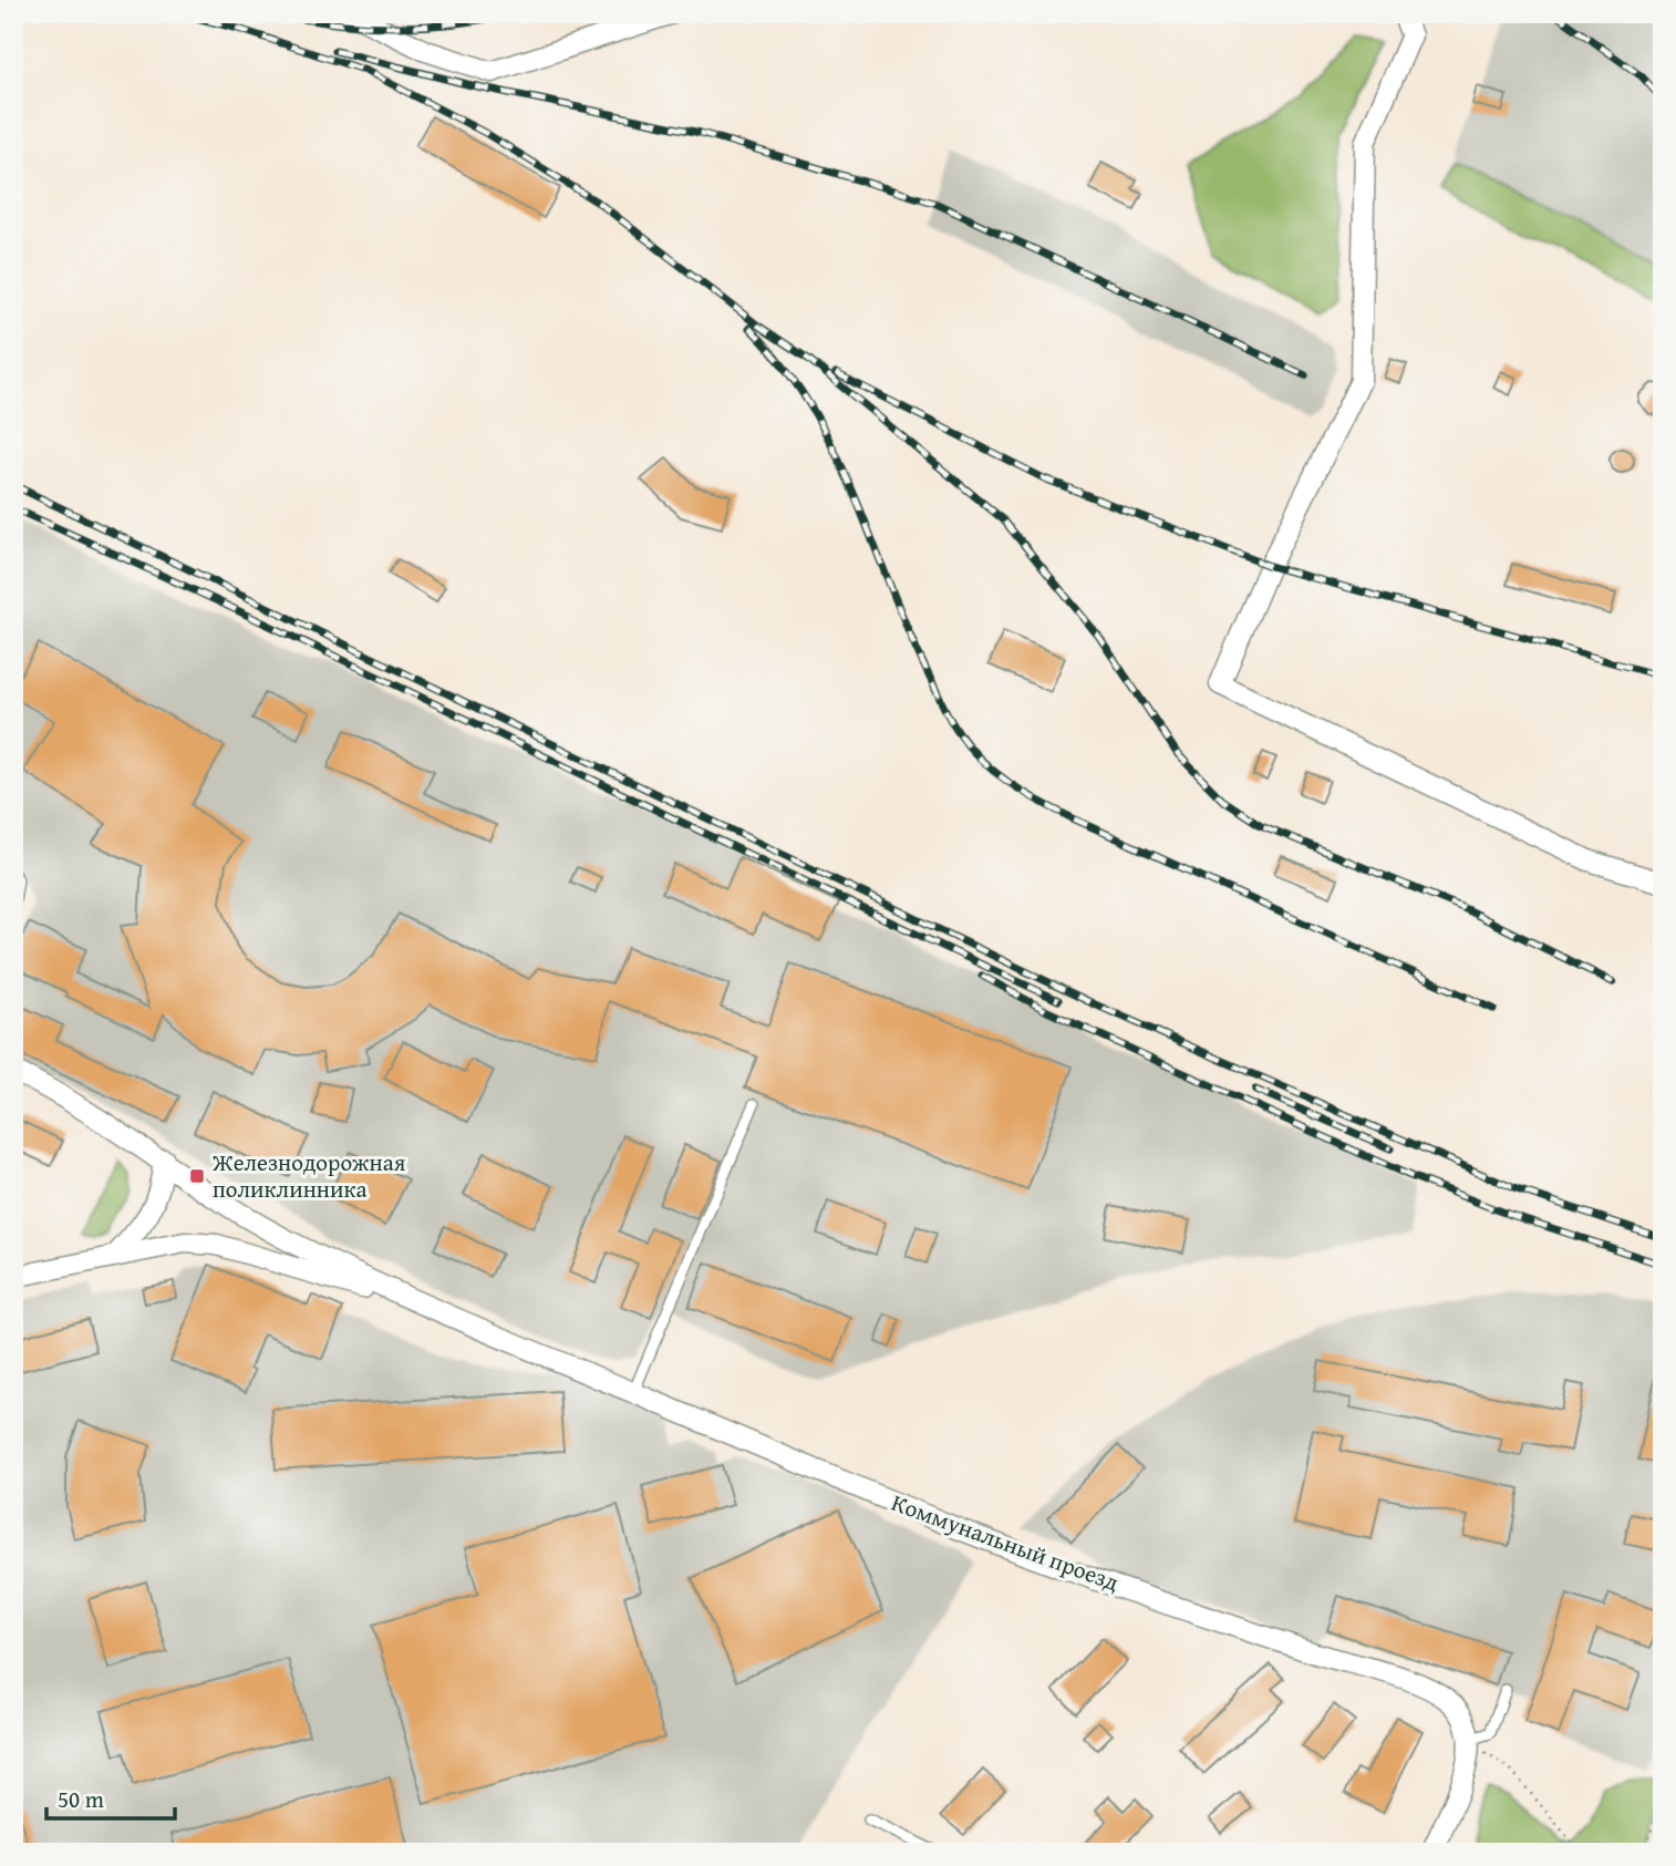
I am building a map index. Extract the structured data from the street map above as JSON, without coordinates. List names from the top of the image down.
{
  "streets": {
    "street": ["Коммунальный проезд"]
  },
  "places": {
    "transit": ["Железнодорожная поликлинника"]
  },
  "scale_bar": "50 m"
}
